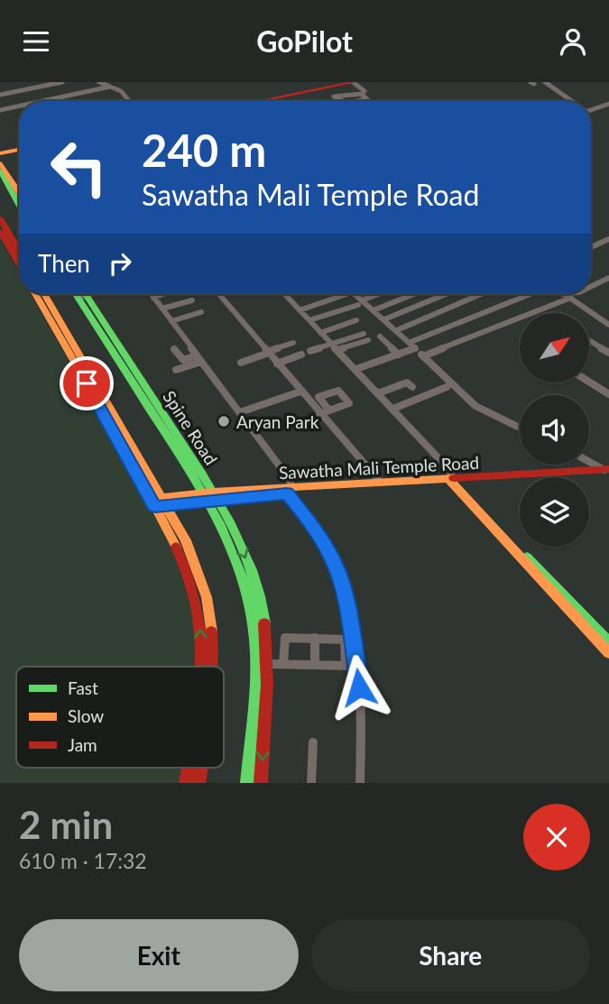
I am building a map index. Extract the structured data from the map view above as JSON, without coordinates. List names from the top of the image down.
{
  "streets": {
    "street": ["Spine Road", "Sawatha Mali Temple Road"]
  },
  "crossings": [
    ["Spine Road", "Sawatha Mali Temple Road"]
  ],
  "places": ["Aryan Park"],
  "legend": ["Fast", "Slow", "Jam"],
  "north": "top right",
  "page": {
    "header": "GoPilot",
    "turn": ["240 m", "Sawatha Mali Temple Road"],
    "then": "Then",
    "heading": ["2 min", "610 m · 17:32"],
    "buttons": ["Exit", "Share"]
  }
}
